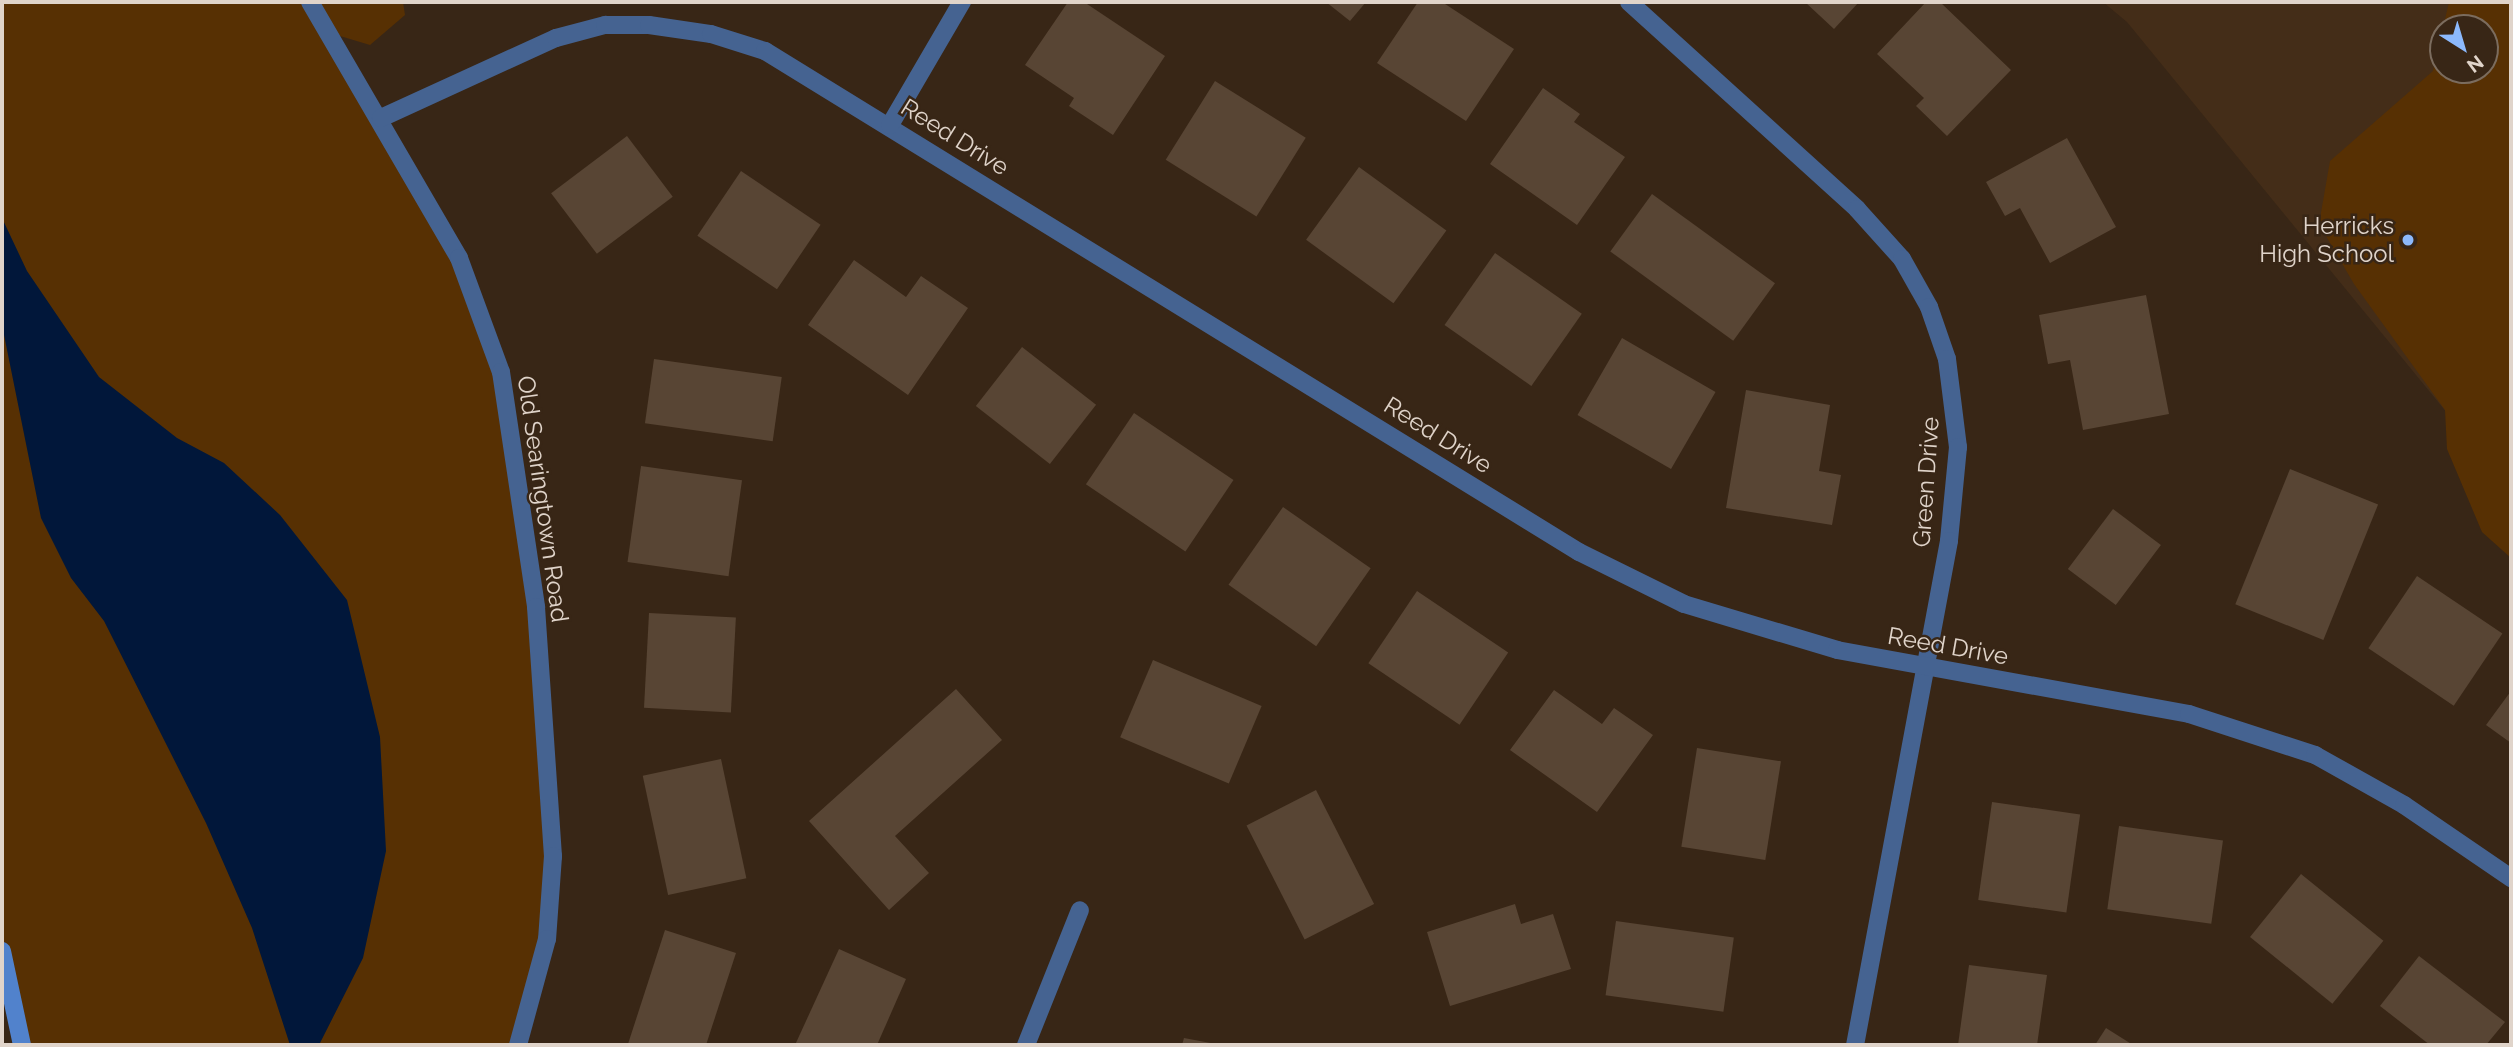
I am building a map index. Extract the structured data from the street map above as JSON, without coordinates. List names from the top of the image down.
{
  "streets": {
    "street": ["Reed Drive", "Green Drive", "Old Searingtown Road"]
  },
  "crossings": [
    ["Reed Drive", "Green Drive"],
    ["Reed Drive", "Old Searingtown Road"]
  ],
  "places": ["Herricks High School"],
  "north": "bottom right"
}
